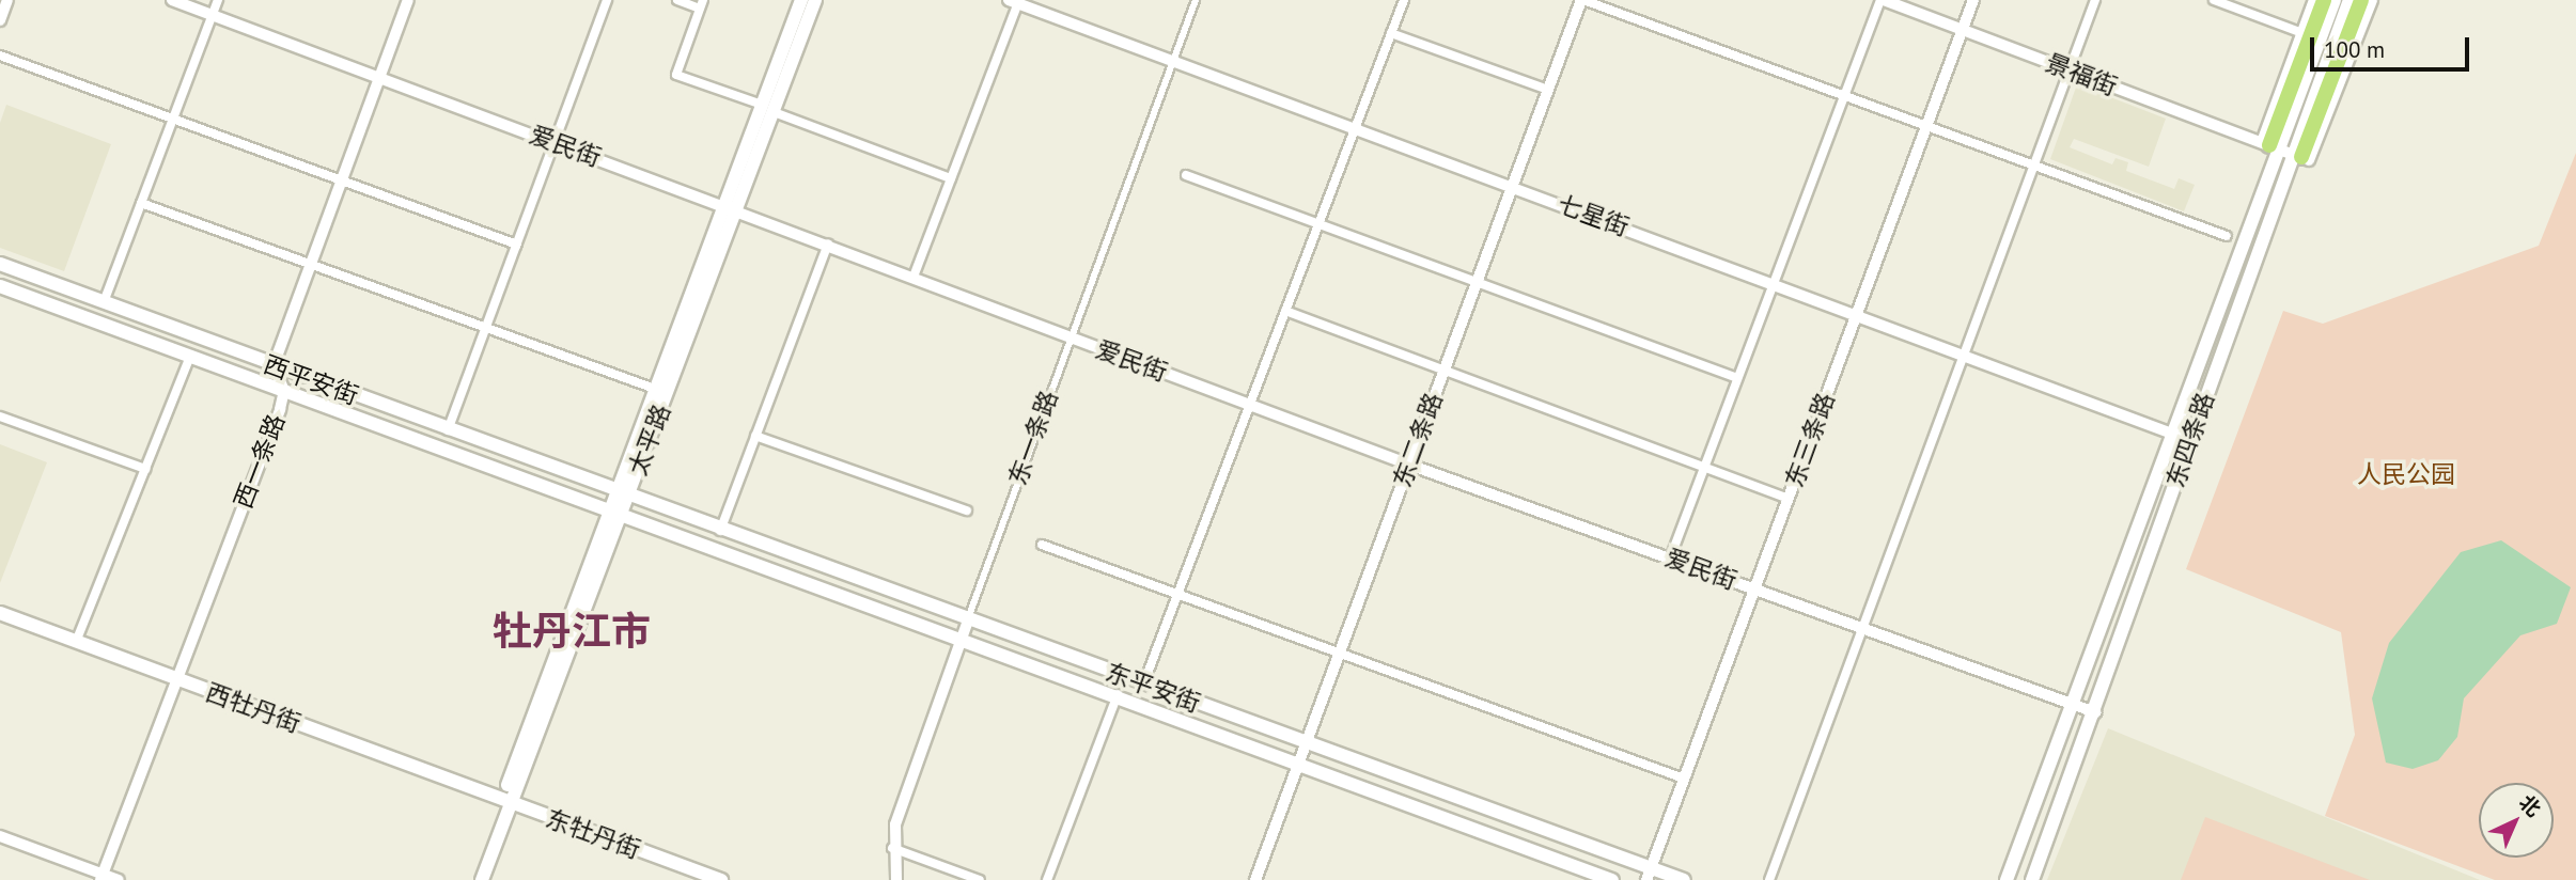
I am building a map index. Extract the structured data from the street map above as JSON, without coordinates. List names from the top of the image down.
{
  "streets": {
    "main road": [
      "西平安街",
      "太平路",
      "东四条路",
      "东平安街",
      "西牡丹街",
      "东牡丹街"
    ],
    "street": [
      "景福街",
      "爱民街",
      "七星街",
      "东一条路",
      "东二条路",
      "东三条路",
      "西一条路"
    ]
  },
  "crossings": [
    ["景福街", "东三条路"],
    ["爱民街", "东一条路"],
    ["爱民街", "太平路"],
    ["爱民街", "东二条路"],
    ["爱民街", "东三条路"],
    ["爱民街", "东四条路"],
    ["七星街", "东一条路"],
    ["七星街", "东二条路"],
    ["七星街", "东三条路"],
    ["七星街", "东四条路"],
    ["西平安街", "太平路"],
    ["西平安街", "西一条路"],
    ["西平安街", "东平安街"],
    ["东一条路", "东平安街"],
    ["太平路", "东平安街"],
    ["太平路", "西牡丹街"],
    ["太平路", "东牡丹街"],
    ["东二条路", "东平安街"],
    ["东三条路", "东平安街"],
    ["西一条路", "西牡丹街"],
    ["西牡丹街", "东牡丹街"]
  ],
  "districts": ["牡丹江市"],
  "parks": ["人民公园"],
  "scale_bar": "100 m",
  "north": "top right"
}
